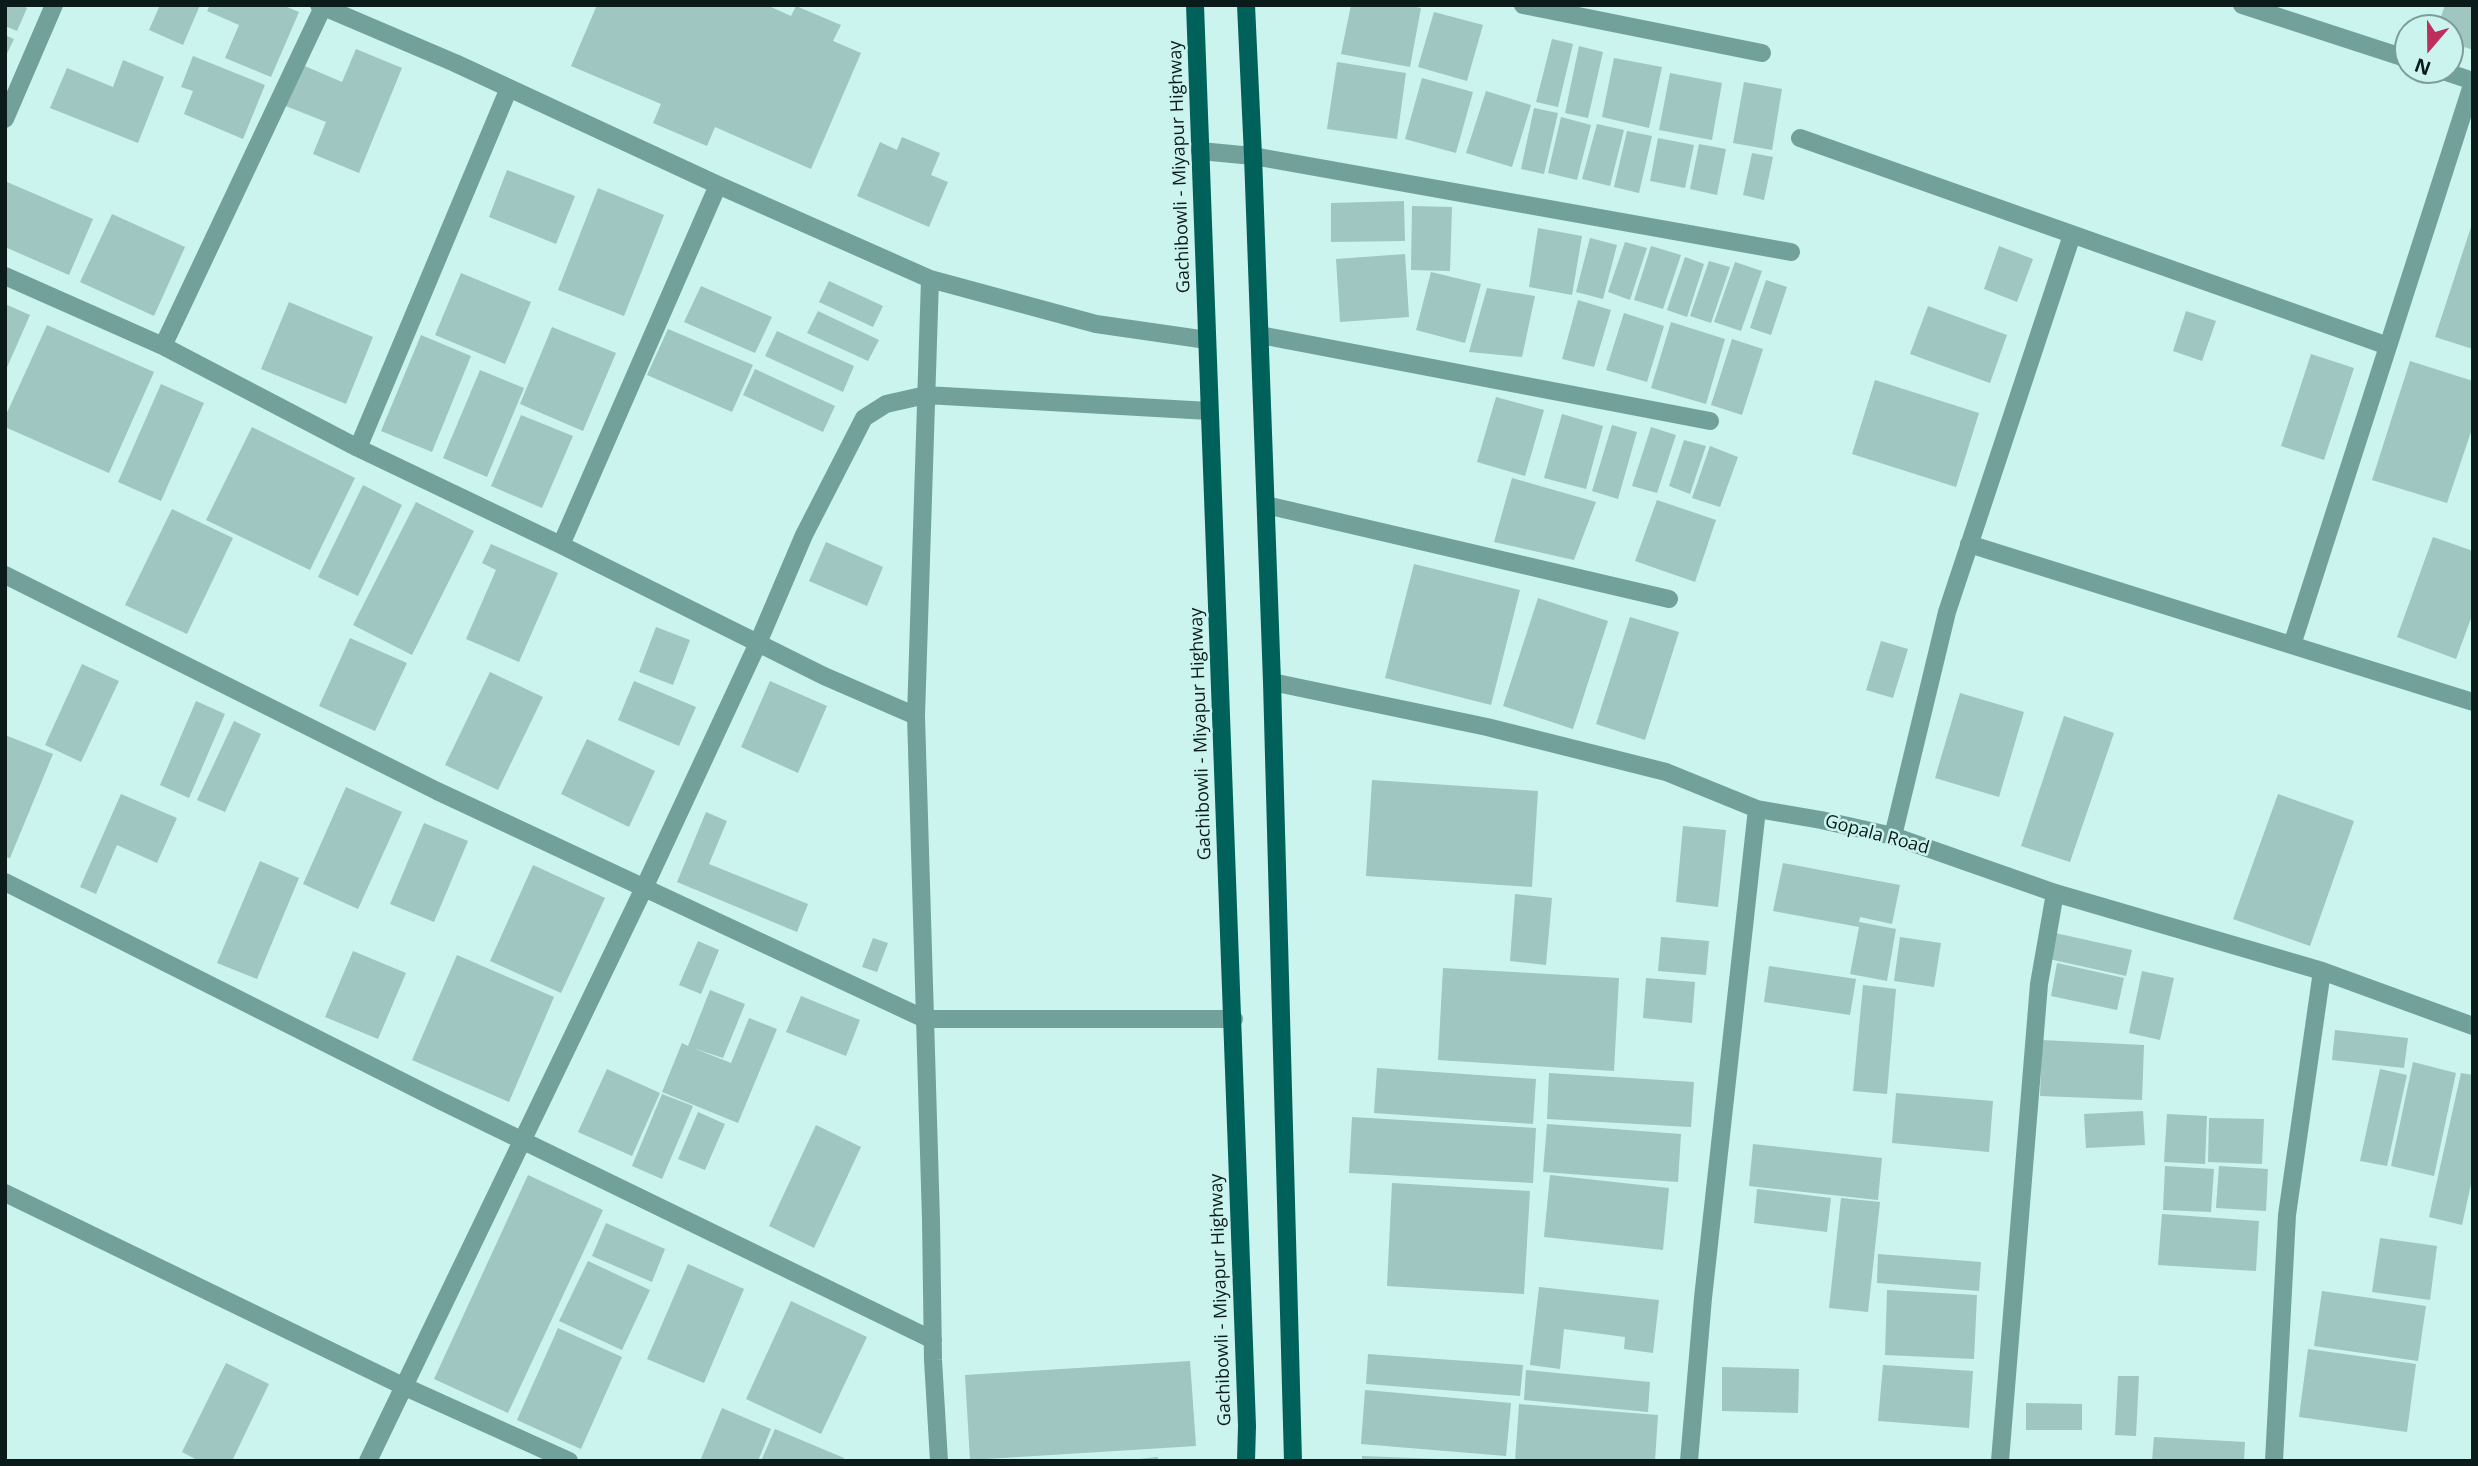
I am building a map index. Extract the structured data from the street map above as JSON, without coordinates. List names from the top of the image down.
{
  "streets": {
    "main road": ["Gachibowli - Miyapur Highway"],
    "street": ["Gopala Road"]
  },
  "north": "bottom"
}
